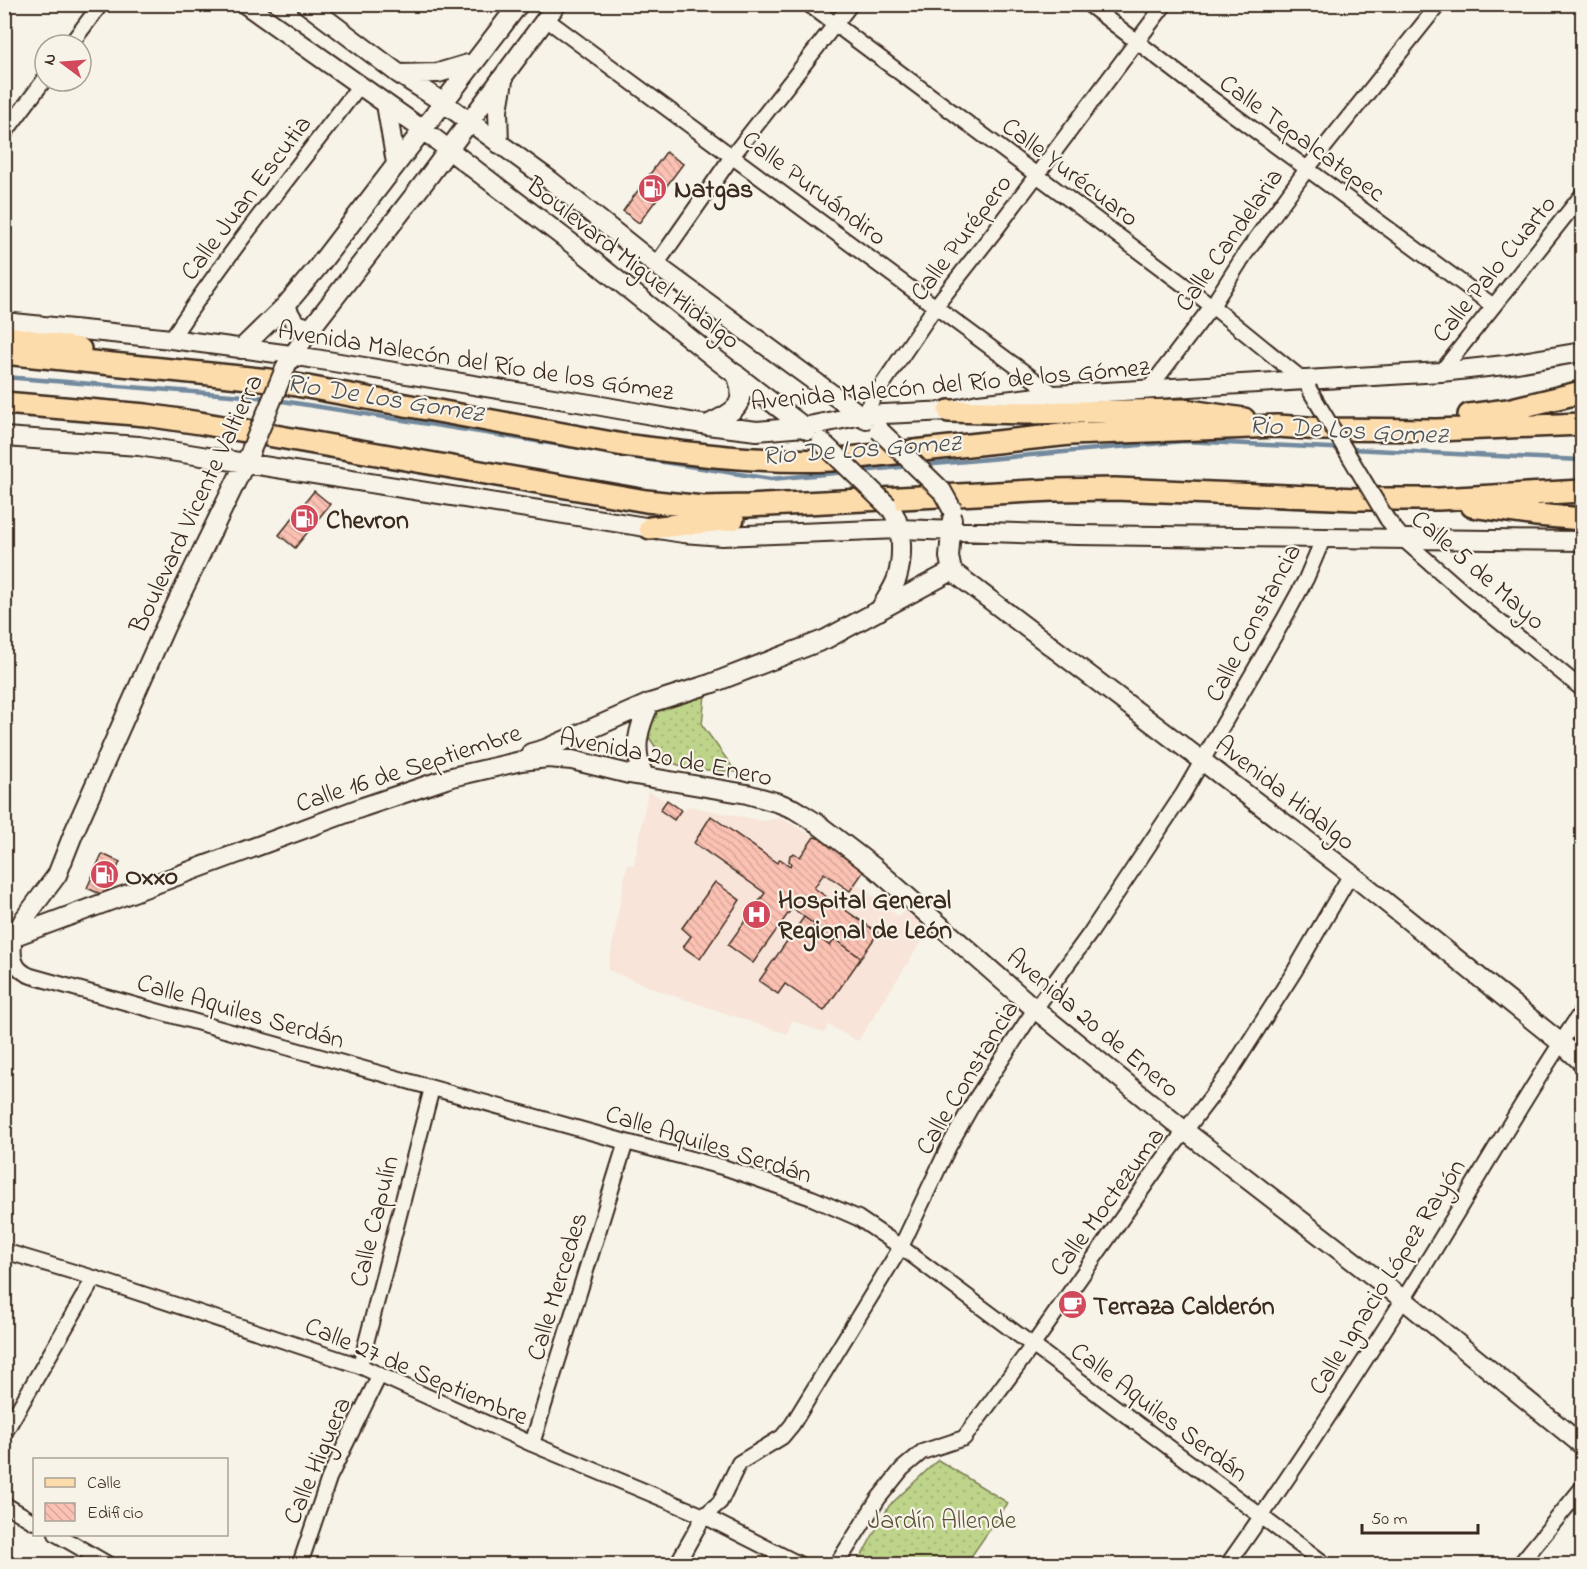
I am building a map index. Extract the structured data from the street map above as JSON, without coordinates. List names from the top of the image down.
{
  "streets": {
    "main road": ["Avenida Malecón del Río de los Gómez"],
    "street": [
      "Calle Tepalcatepec",
      "Calle Yurécuaro",
      "Calle Puruándiro",
      "Calle Juan Escutia",
      "Calle Purépero",
      "Calle Candelaria",
      "Boulevard Miguel Hidalgo",
      "Calle Palo Cuarto",
      "Boulevard Vicente Valtierra",
      "Calle 5 de Mayo",
      "Calle Constancia",
      "Avenida 20 de Enero",
      "Calle 16 de Septiembre",
      "Avenida Hidalgo",
      "Calle Aquiles Serdán",
      "Calle Moctezuma",
      "Calle Capulín",
      "Calle Ignacio López Rayón",
      "Calle Mercedes",
      "Calle 27 de Septiembre",
      "Calle Higuera"
    ]
  },
  "crossings": [
    ["Calle Tepalcatepec", "Calle Purépero"],
    ["Calle Tepalcatepec", "Calle Candelaria"],
    ["Calle Tepalcatepec", "Calle Palo Cuarto"],
    ["Calle Yurécuaro", "Calle Purépero"],
    ["Calle Yurécuaro", "Calle Candelaria"],
    ["Calle Yurécuaro", "Avenida Malecón del Río de los Gómez"],
    ["Calle Yurécuaro", "Calle 5 de Mayo"],
    ["Calle Puruándiro", "Calle Purépero"],
    ["Calle Puruándiro", "Avenida Malecón del Río de los Gómez"],
    ["Calle Puruándiro", "Boulevard Vicente Valtierra"],
    ["Calle Juan Escutia", "Boulevard Miguel Hidalgo"],
    ["Calle Juan Escutia", "Avenida Malecón del Río de los Gómez"],
    ["Calle Purépero", "Boulevard Miguel Hidalgo"],
    ["Calle Purépero", "Avenida Malecón del Río de los Gómez"],
    ["Calle Candelaria", "Avenida Malecón del Río de los Gómez"],
    ["Boulevard Miguel Hidalgo", "Avenida Malecón del Río de los Gómez"],
    ["Boulevard Miguel Hidalgo", "Boulevard Vicente Valtierra"],
    ["Boulevard Miguel Hidalgo", "Calle 16 de Septiembre"],
    ["Boulevard Miguel Hidalgo", "Avenida Hidalgo"],
    ["Calle Palo Cuarto", "Avenida Malecón del Río de los Gómez"],
    ["Avenida Malecón del Río de los Gómez", "Boulevard Vicente Valtierra"],
    ["Avenida Malecón del Río de los Gómez", "Calle 5 de Mayo"],
    ["Boulevard Vicente Valtierra", "Calle 16 de Septiembre"],
    ["Boulevard Vicente Valtierra", "Calle Aquiles Serdán"],
    ["Calle Constancia", "Avenida 20 de Enero"],
    ["Calle Constancia", "Avenida Hidalgo"],
    ["Calle Constancia", "Calle Aquiles Serdán"],
    ["Calle Constancia", "Calle 27 de Septiembre"],
    ["Avenida 20 de Enero", "Calle 16 de Septiembre"],
    ["Avenida 20 de Enero", "Calle Moctezuma"],
    ["Avenida 20 de Enero", "Calle Ignacio López Rayón"],
    ["Calle 16 de Septiembre", "Avenida Hidalgo"],
    ["Calle 16 de Septiembre", "Calle Aquiles Serdán"],
    ["Avenida Hidalgo", "Calle Moctezuma"],
    ["Avenida Hidalgo", "Calle Ignacio López Rayón"],
    ["Calle Aquiles Serdán", "Calle Moctezuma"],
    ["Calle Aquiles Serdán", "Calle Capulín"],
    ["Calle Aquiles Serdán", "Calle Ignacio López Rayón"],
    ["Calle Aquiles Serdán", "Calle Mercedes"],
    ["Calle Capulín", "Calle 27 de Septiembre"],
    ["Calle Mercedes", "Calle 27 de Septiembre"],
    ["Calle 27 de Septiembre", "Calle Higuera"]
  ],
  "water": ["Rio De Los Gomez"],
  "parks": ["Jardín Allende"],
  "places": {
    "fuel station": ["Natgas", "Chevron", "Oxxo"],
    "hospital": ["Hospital General Regional de León"],
    "cafe": ["Terraza Calderón"]
  },
  "legend": ["Calle", "Edificio"],
  "scale_bar": "50 m",
  "north": "left"
}
